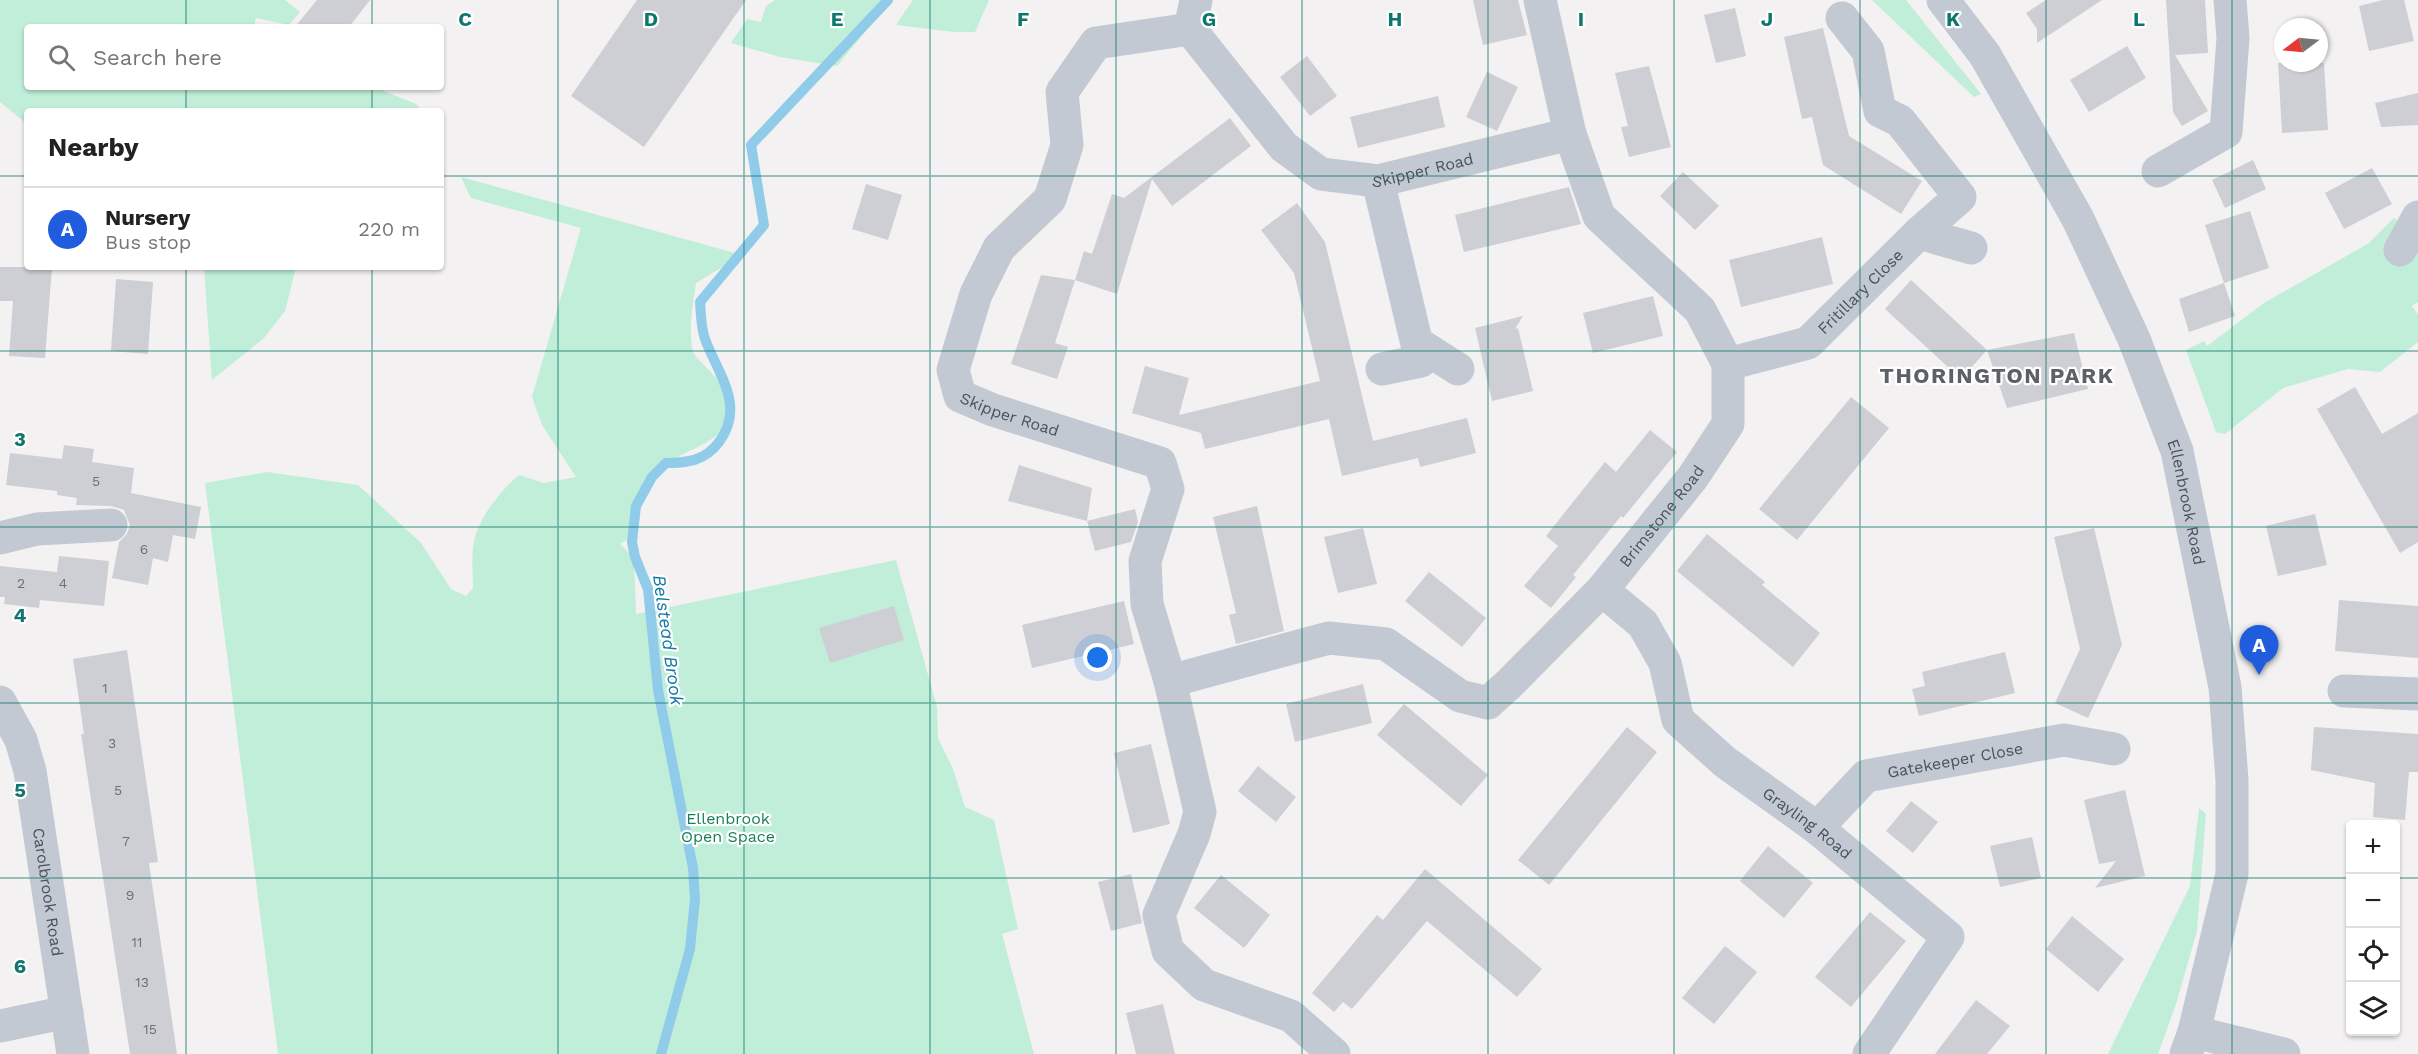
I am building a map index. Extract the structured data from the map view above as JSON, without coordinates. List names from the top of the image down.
{
  "streets": {
    "street": [
      "Skipper Road",
      "Fritillary Close",
      "Ellenbrook Road",
      "Brimstone Road",
      "Gatekeeper Close",
      "Grayling Road",
      "Carolbrook Road"
    ]
  },
  "crossings": [
    ["Skipper Road", "Brimstone Road"],
    ["Fritillary Close", "Brimstone Road"],
    ["Brimstone Road", "Grayling Road"],
    ["Gatekeeper Close", "Grayling Road"]
  ],
  "districts": ["THORINGTON PARK"],
  "water": ["Belstead Brook"],
  "parks": ["Ellenbrook Open Space"],
  "house_numbers": [
    "5",
    "6",
    "2",
    "4",
    "1",
    "3",
    "5",
    "7",
    "9",
    "11",
    "13",
    "15"
  ],
  "north": "left",
  "page": {
    "search": "Search here",
    "heading": "Nearby",
    "list": [
      {
        "mark": "A",
        "name": "Nursery",
        "note": "Bus stop",
        "value": "220 m"
      }
    ],
    "pins": "A",
    "map_buttons": ["+", "−"]
  },
  "grid": {
    "columns": [
      "C",
      "D",
      "E",
      "F",
      "G",
      "H",
      "I",
      "J",
      "K",
      "L"
    ],
    "rows": [
      "3",
      "4",
      "5",
      "6"
    ]
  }
}
